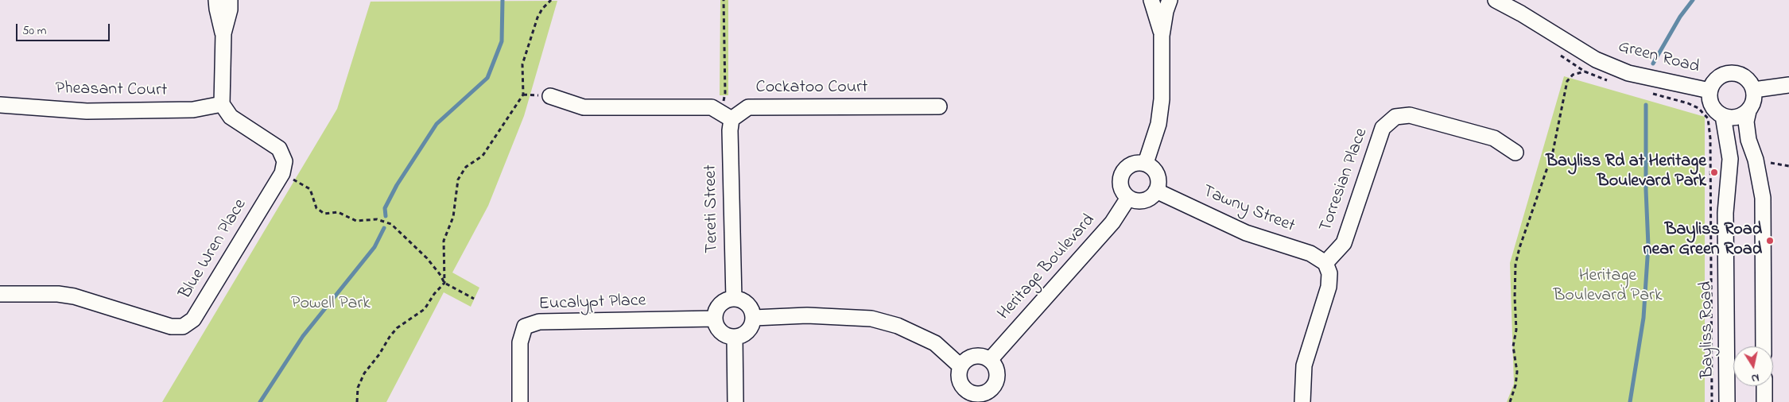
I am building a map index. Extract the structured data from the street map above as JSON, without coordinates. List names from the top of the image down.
{
  "streets": {
    "street": [
      "Green Road",
      "Cockatoo Court",
      "Pheasant Court",
      "Torresian Place",
      "Tereti Street",
      "Tawny Street",
      "Blue Wren Place",
      "Heritage Boulevard",
      "Eucalypt Place",
      "Bayliss Road"
    ]
  },
  "crossings": [
    ["Green Road", "Bayliss Road"],
    ["Cockatoo Court", "Tereti Street"],
    ["Torresian Place", "Tawny Street"],
    ["Tereti Street", "Eucalypt Place"],
    ["Tawny Street", "Heritage Boulevard"]
  ],
  "parks": ["Heritage Boulevard Park", "Powell Park"],
  "places": ["Bayliss Rd at Heritage Boulevard Park", "Bayliss Road near Green Road"],
  "scale_bar": "50 m",
  "north": "bottom"
}
